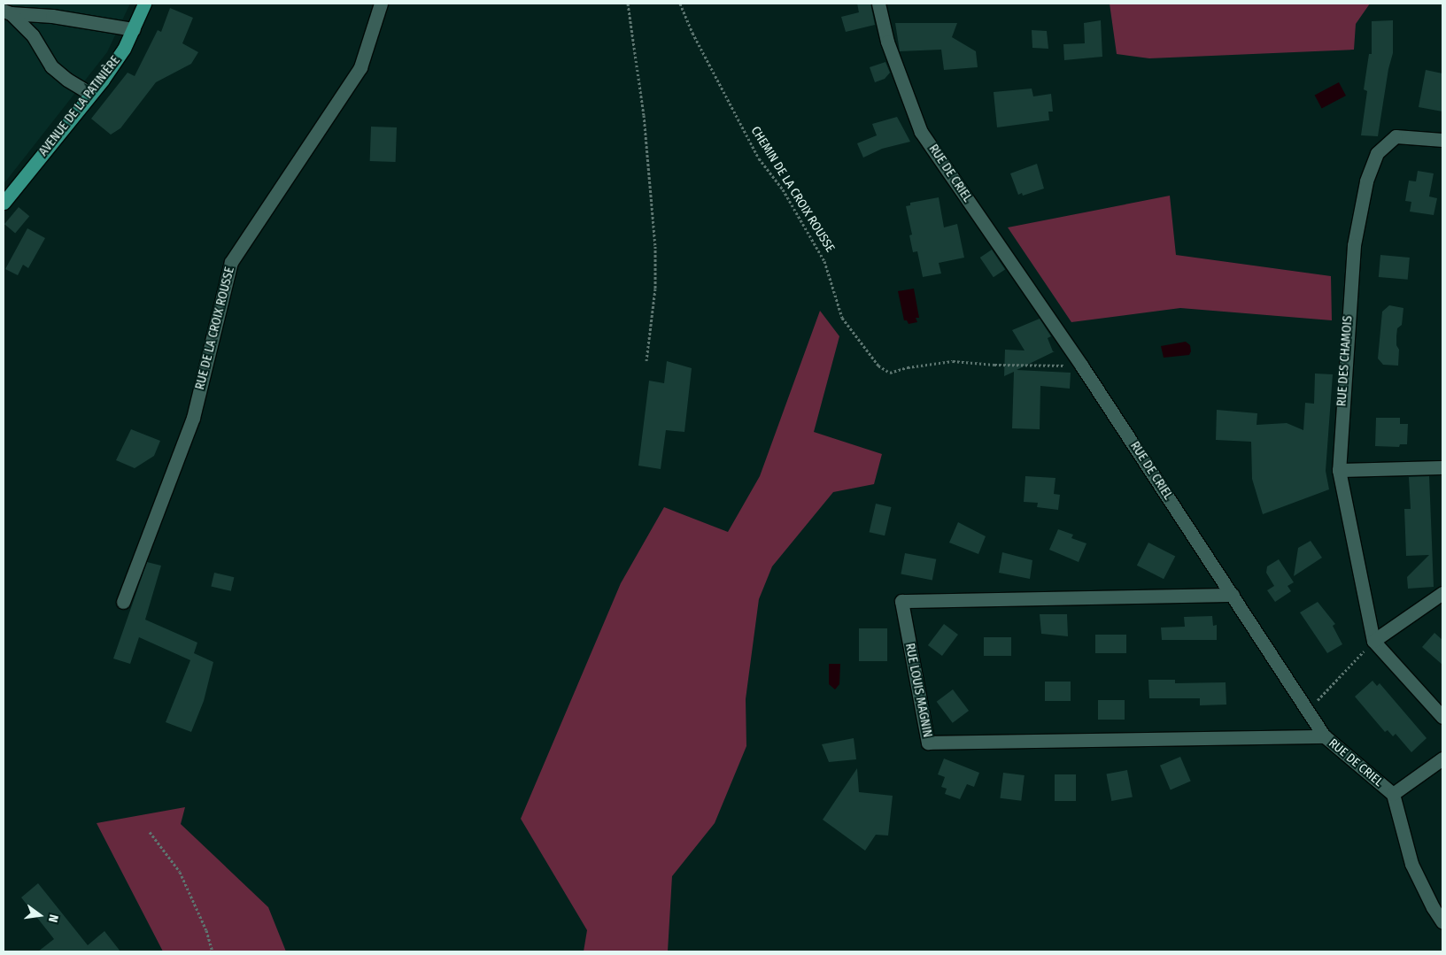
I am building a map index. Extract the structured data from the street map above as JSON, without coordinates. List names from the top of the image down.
{
  "streets": {
    "main road": ["AVENUE DE LA PATINIÈRE"],
    "street": [
      "RUE DE CRIEL",
      "RUE DE LA CROIX ROUSSE",
      "RUE DES CHAMOIS",
      "RUE LOUIS MAGNIN"
    ],
    "path": ["CHEMIN DE LA CROIX ROUSSE"]
  },
  "crossings": [
    ["RUE DE CRIEL", "CHEMIN DE LA CROIX ROUSSE"],
    ["RUE DE CRIEL", "RUE LOUIS MAGNIN"]
  ],
  "north": "right"
}
